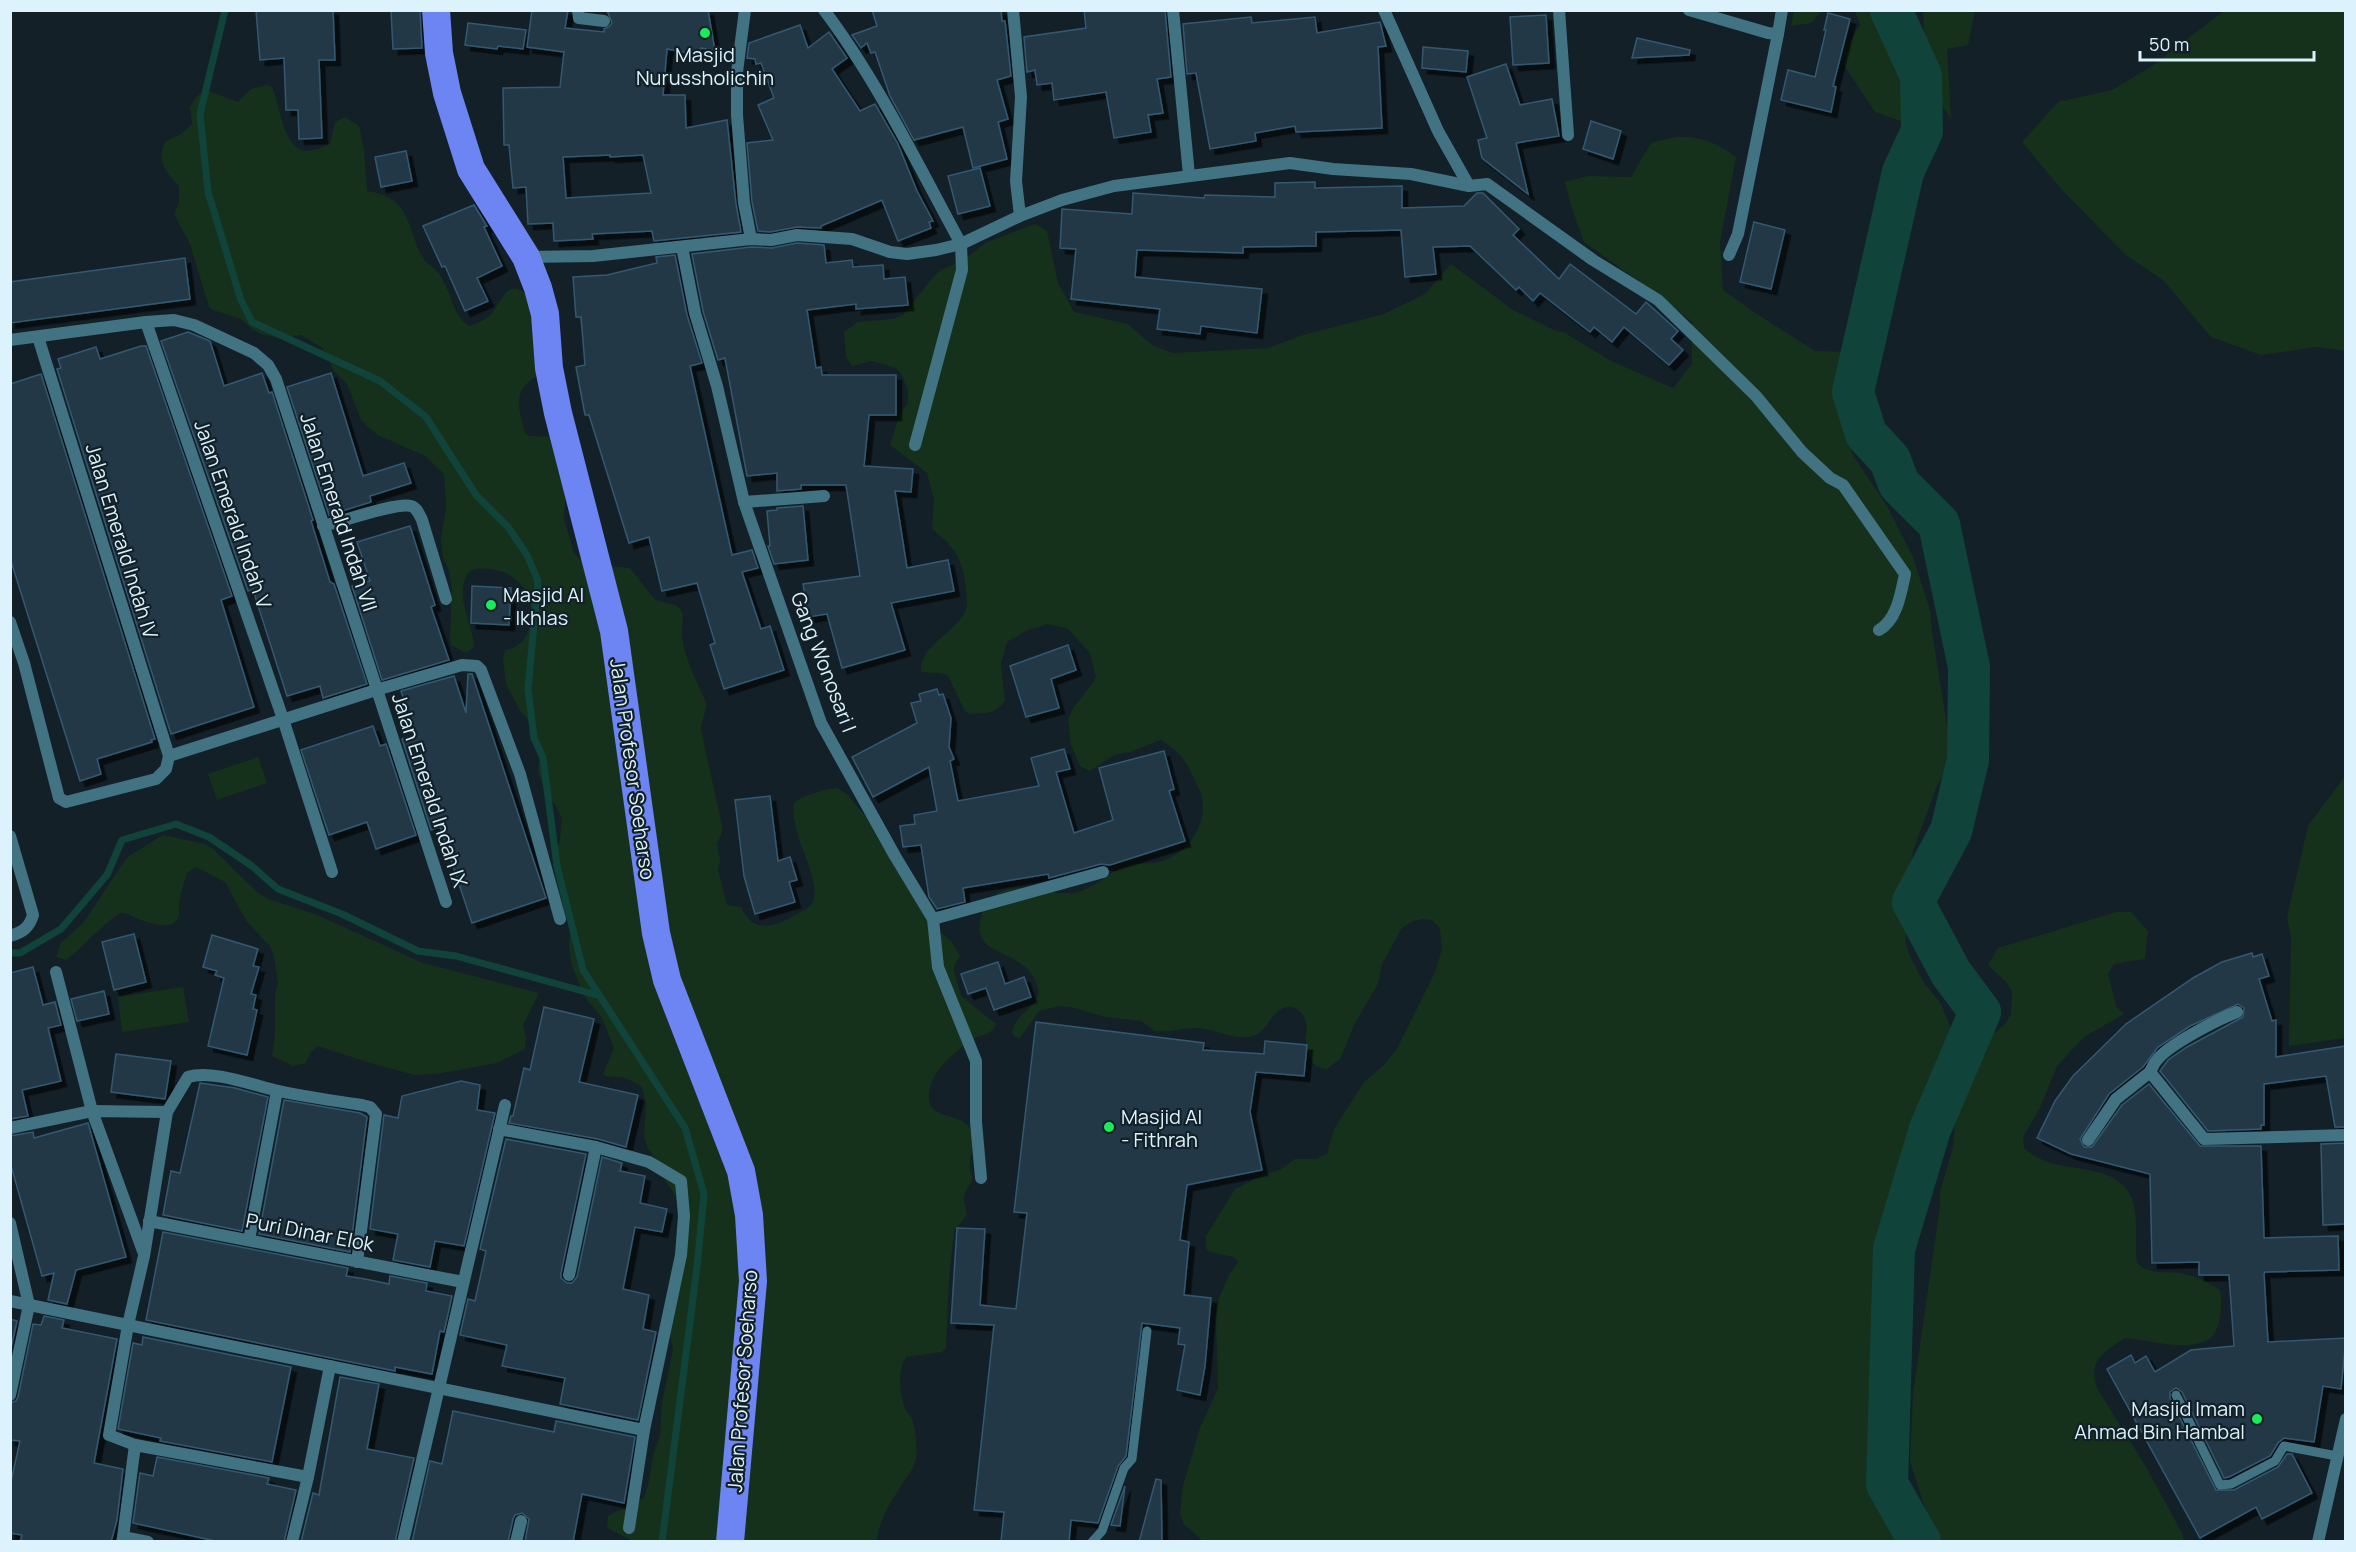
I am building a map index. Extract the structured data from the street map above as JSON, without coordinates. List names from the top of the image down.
{
  "streets": {
    "main road": ["Jalan Profesor Soeharso"],
    "street": [
      "Jalan Emerald Indah VII",
      "Jalan Emerald Indah V",
      "Jalan Emerald Indah IV",
      "Gang Wonosari I",
      "Jalan Emerald Indah IX",
      "Puri Dinar Elok"
    ]
  },
  "crossings": [
    ["Jalan Emerald Indah VII", "Jalan Emerald Indah V"],
    ["Jalan Emerald Indah VII", "Jalan Emerald Indah IX"]
  ],
  "places": [
    "Masjid Nurussholichin",
    "Masjid Al - Ikhlas",
    "Masjid Al - Fithrah",
    "Masjid Imam Ahmad Bin Hambal"
  ],
  "scale_bar": "50 m"
}
